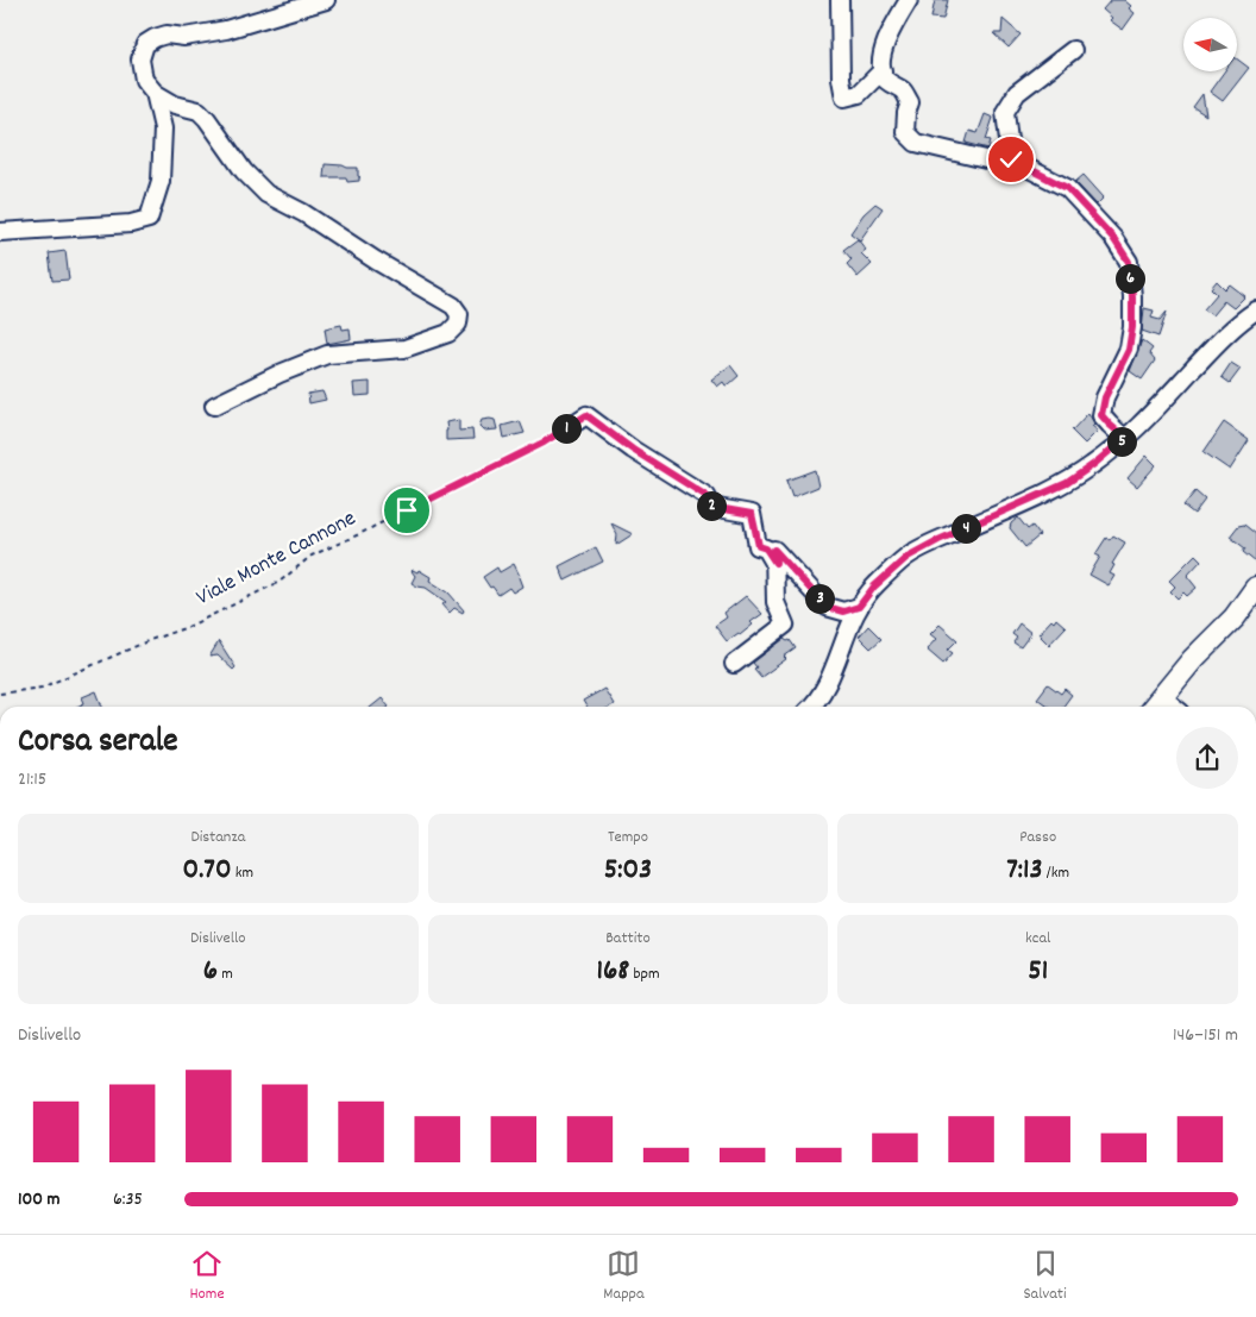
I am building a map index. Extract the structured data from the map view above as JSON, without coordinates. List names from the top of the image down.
{
  "streets": {
    "path": ["Viale Monte Cannone"]
  },
  "north": "left",
  "page": {
    "pins": [
      "6",
      "1",
      "5",
      "2",
      "4",
      "3"
    ],
    "heading": ["Corsa serale", "21:15"],
    "stats": [
      ["Distanza", "0.70 km"],
      ["Tempo", "5:03"],
      ["Passo", "7:13 /km"],
      ["Dislivello", "6 m"],
      ["Battito", "168 bpm"],
      ["kcal", "51"]
    ],
    "chart": ["Dislivello", "146–151 m"],
    "list": [
      {
        "name": "100 m",
        "note": "6:35"
      }
    ],
    "tabs": ["Home", "Mappa", "Salvati"]
  }
}
